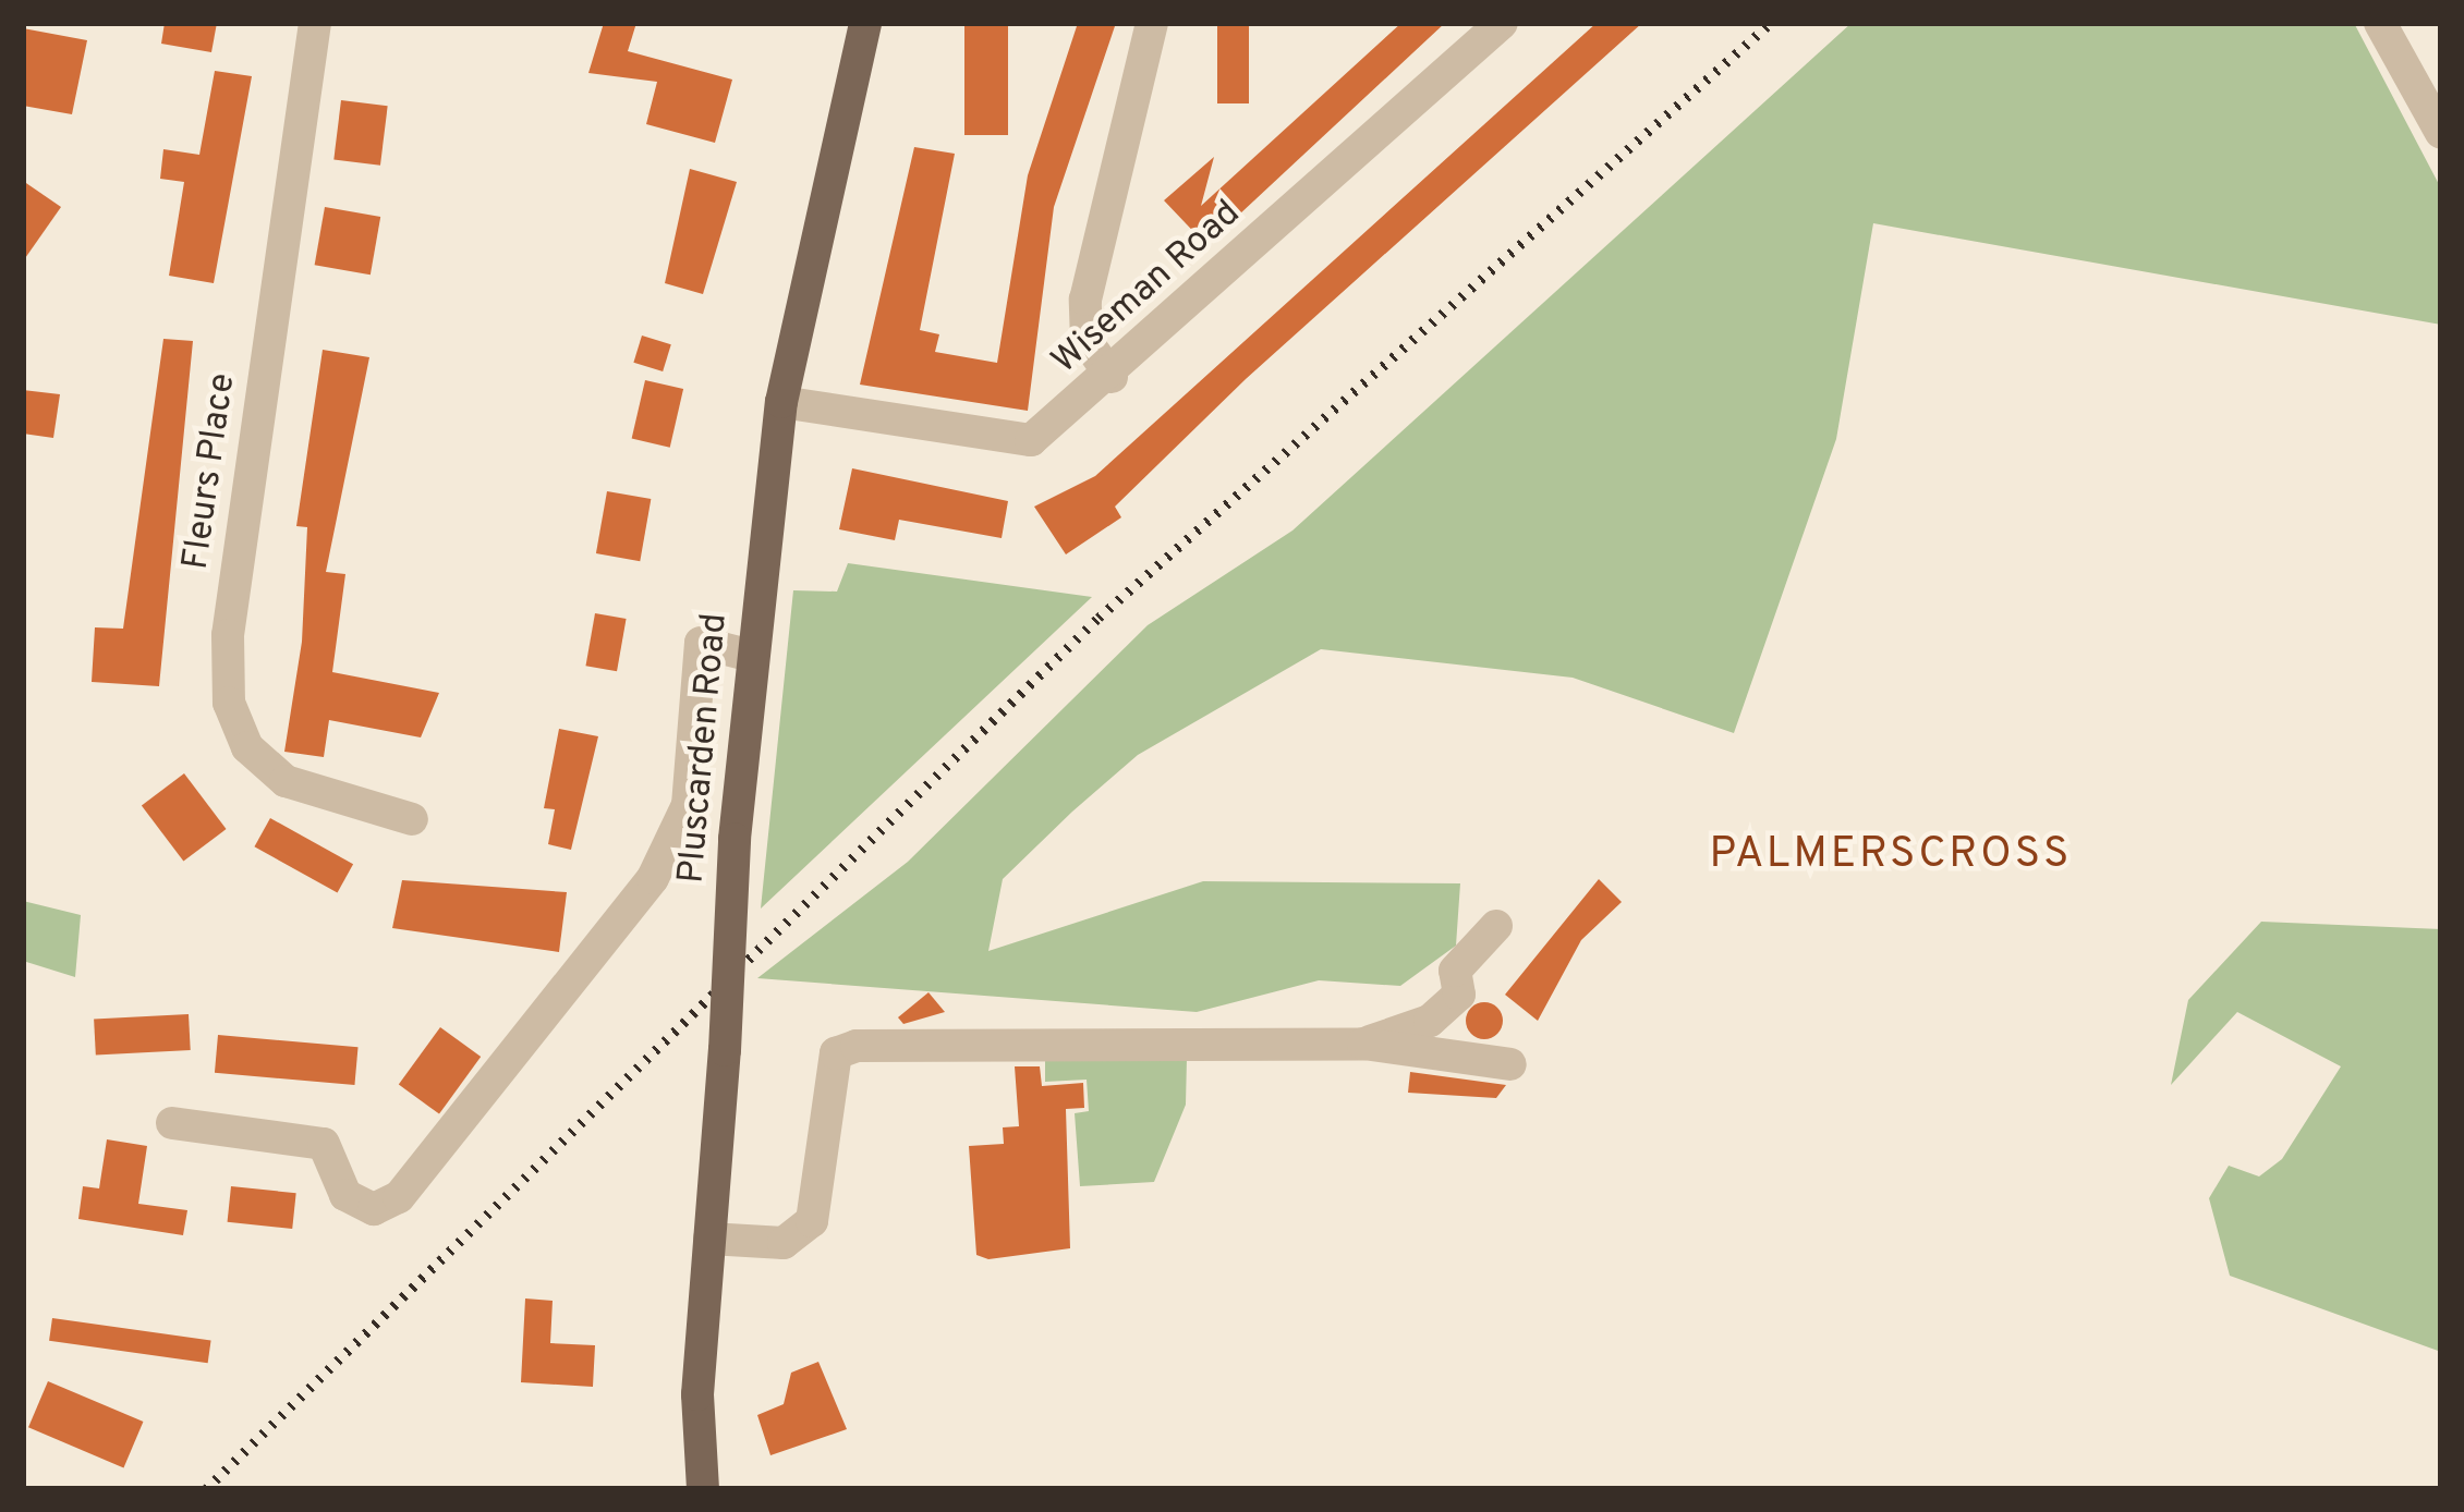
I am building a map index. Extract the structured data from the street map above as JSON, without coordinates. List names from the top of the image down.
{
  "streets": {
    "main road": ["Pluscarden Road"],
    "street": ["Wiseman Road", "Fleurs Place"]
  },
  "crossings": [
    ["Wiseman Road", "Pluscarden Road"]
  ],
  "districts": ["PALMERSCROSS"]
}
